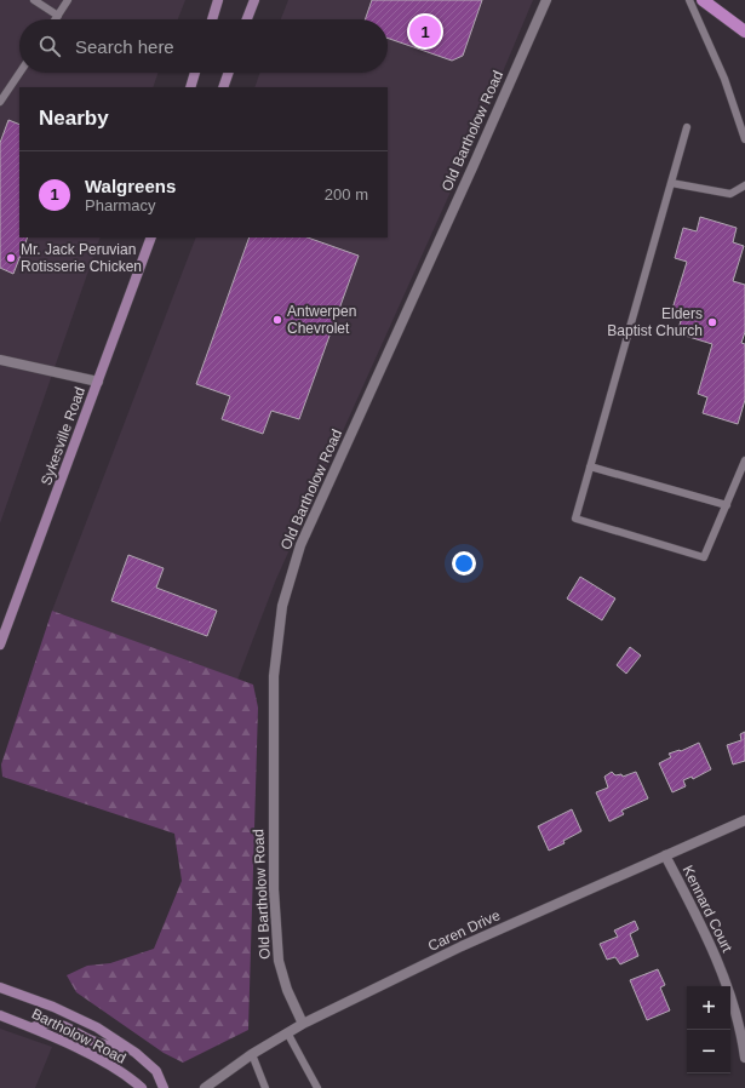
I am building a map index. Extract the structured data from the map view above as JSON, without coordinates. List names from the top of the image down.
{
  "streets": {
    "main road": ["Sykesville Road", "Bartholow Road"],
    "street": ["Old Bartholow Road", "Kennard Court", "Caren Drive"]
  },
  "crossings": [
    ["Old Bartholow Road", "Caren Drive"],
    ["Kennard Court", "Caren Drive"]
  ],
  "places": ["Mr. Jack Peruvian Rotisserie Chicken", "Antwerpen Chevrolet", "Elders Baptist Church"],
  "page": {
    "pins": "1",
    "search": "Search here",
    "heading": "Nearby",
    "list": [
      {
        "mark": "1",
        "name": "Walgreens",
        "note": "Pharmacy",
        "value": "200 m"
      }
    ],
    "map_buttons": ["+", "−"]
  }
}
